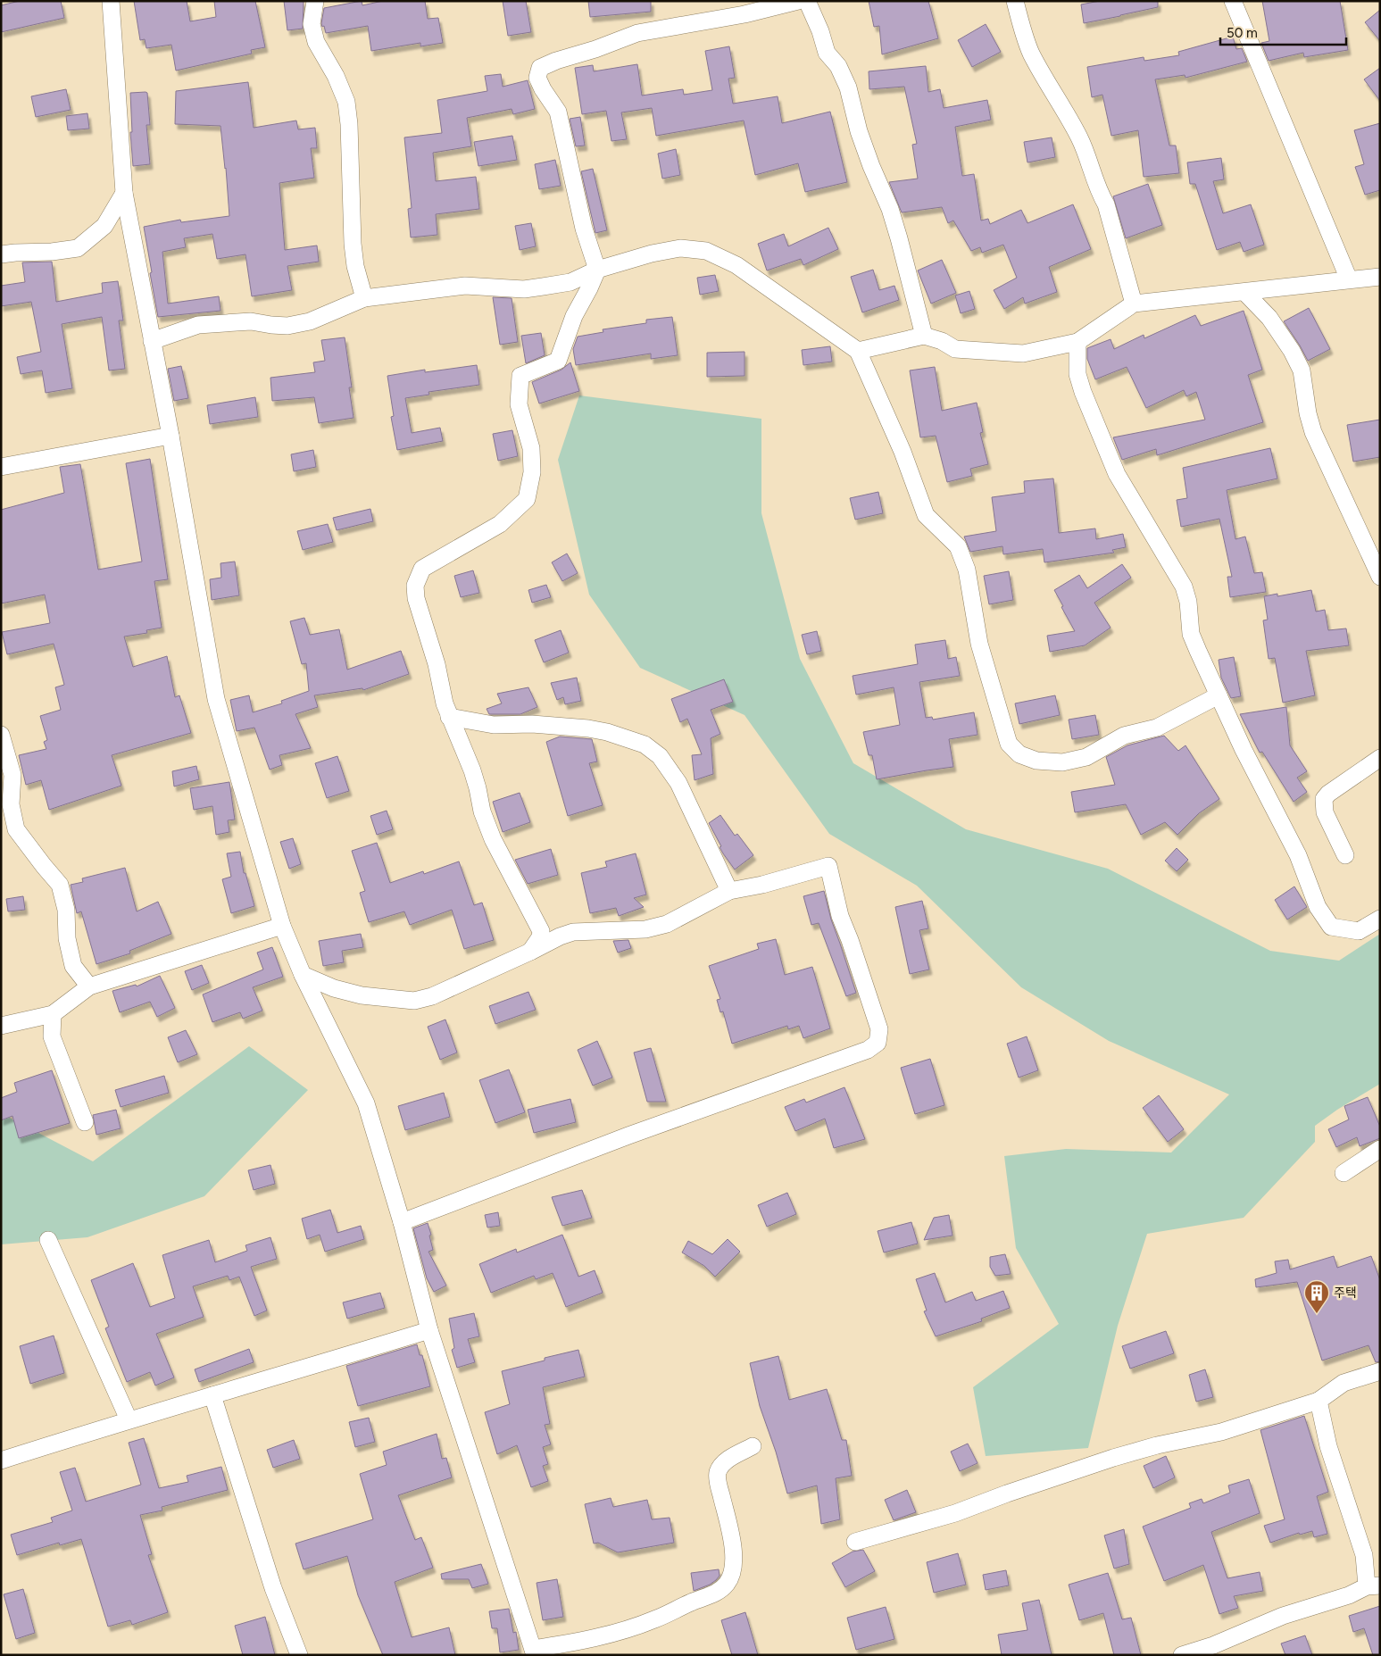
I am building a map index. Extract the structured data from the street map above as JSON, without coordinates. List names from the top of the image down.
{
  "places": {
    "building": ["주택"]
  },
  "scale_bar": "50 m"
}
